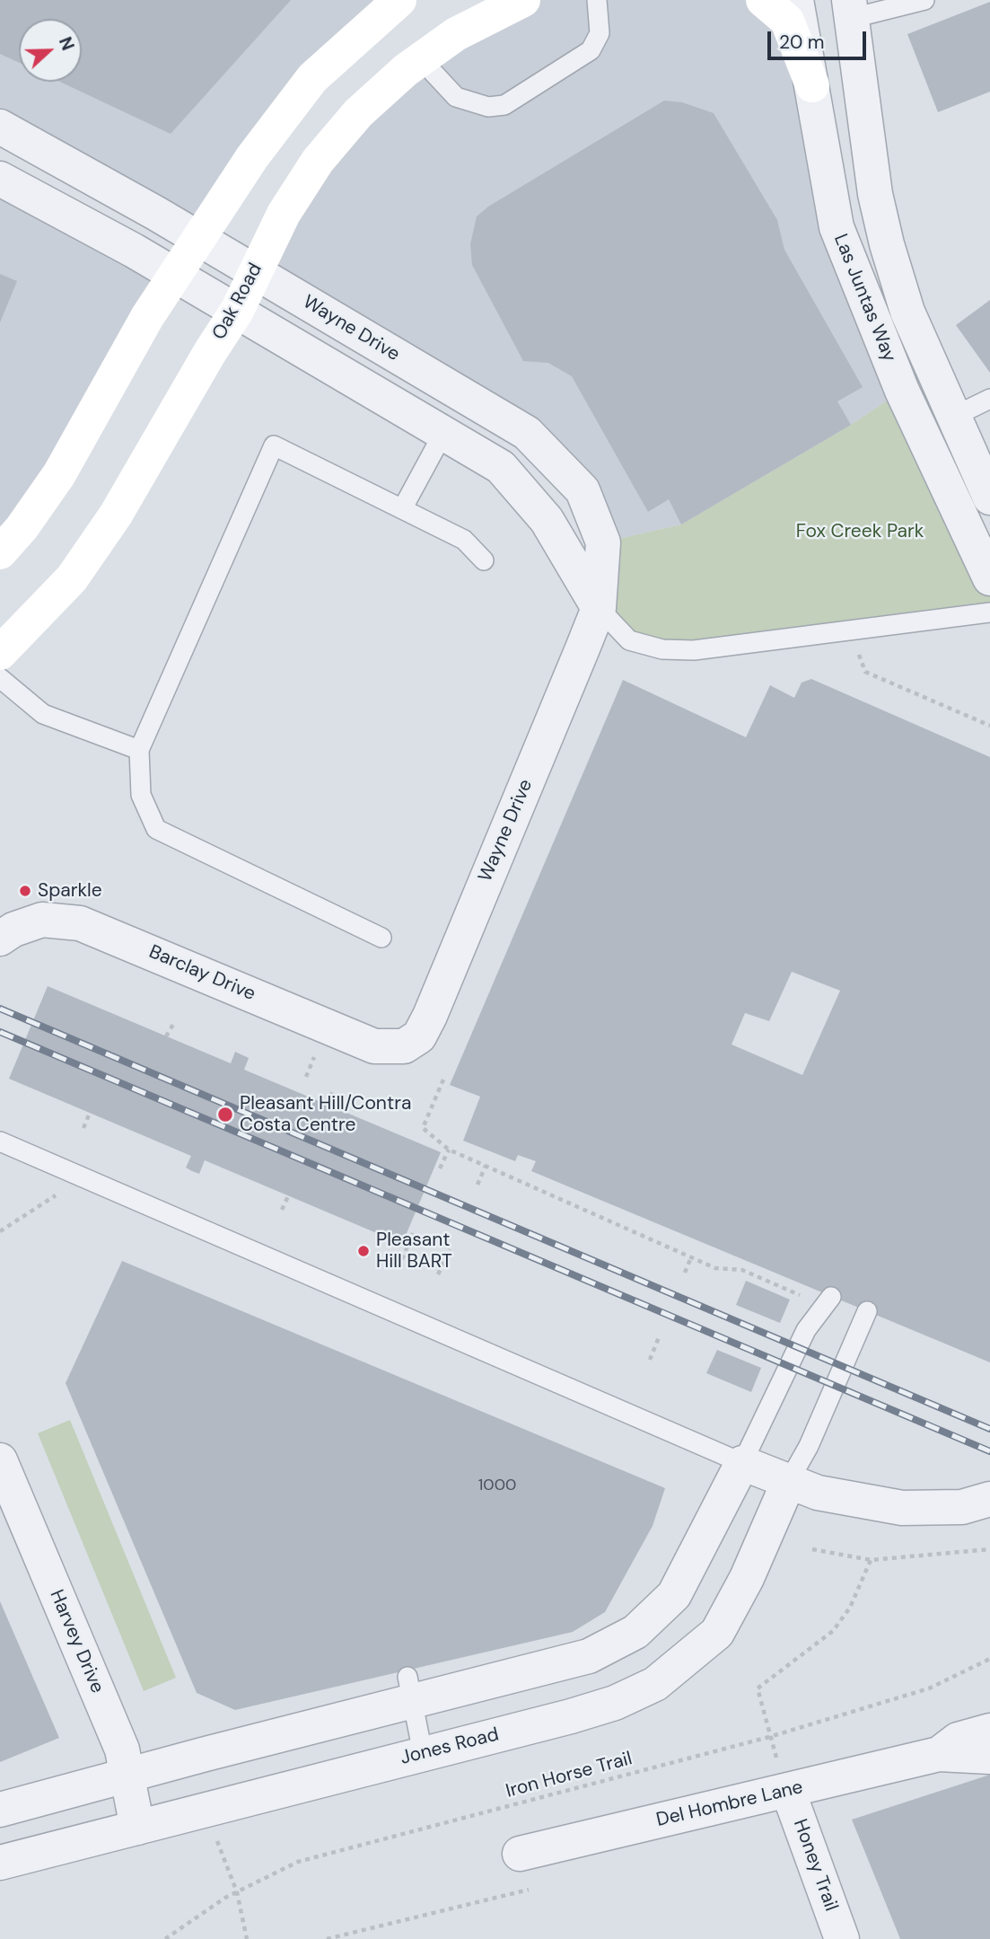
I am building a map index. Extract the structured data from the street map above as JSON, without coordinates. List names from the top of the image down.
{
  "streets": {
    "main road": ["Oak Road"],
    "street": [
      "Las Juntas Way",
      "Wayne Drive",
      "Barclay Drive",
      "Harvey Drive",
      "Jones Road",
      "Del Hombre Lane",
      "Honey Trail"
    ],
    "path": ["Iron Horse Trail"]
  },
  "crossings": [
    ["Oak Road", "Wayne Drive"],
    ["Wayne Drive", "Barclay Drive"],
    ["Harvey Drive", "Jones Road"],
    ["Del Hombre Lane", "Honey Trail"]
  ],
  "parks": ["Fox Creek Park"],
  "places": ["Sparkle", "Pleasant Hill/Contra Costa Centre", "Pleasant Hill BART"],
  "house_numbers": ["1000"],
  "scale_bar": "20 m",
  "north": "right"
}
